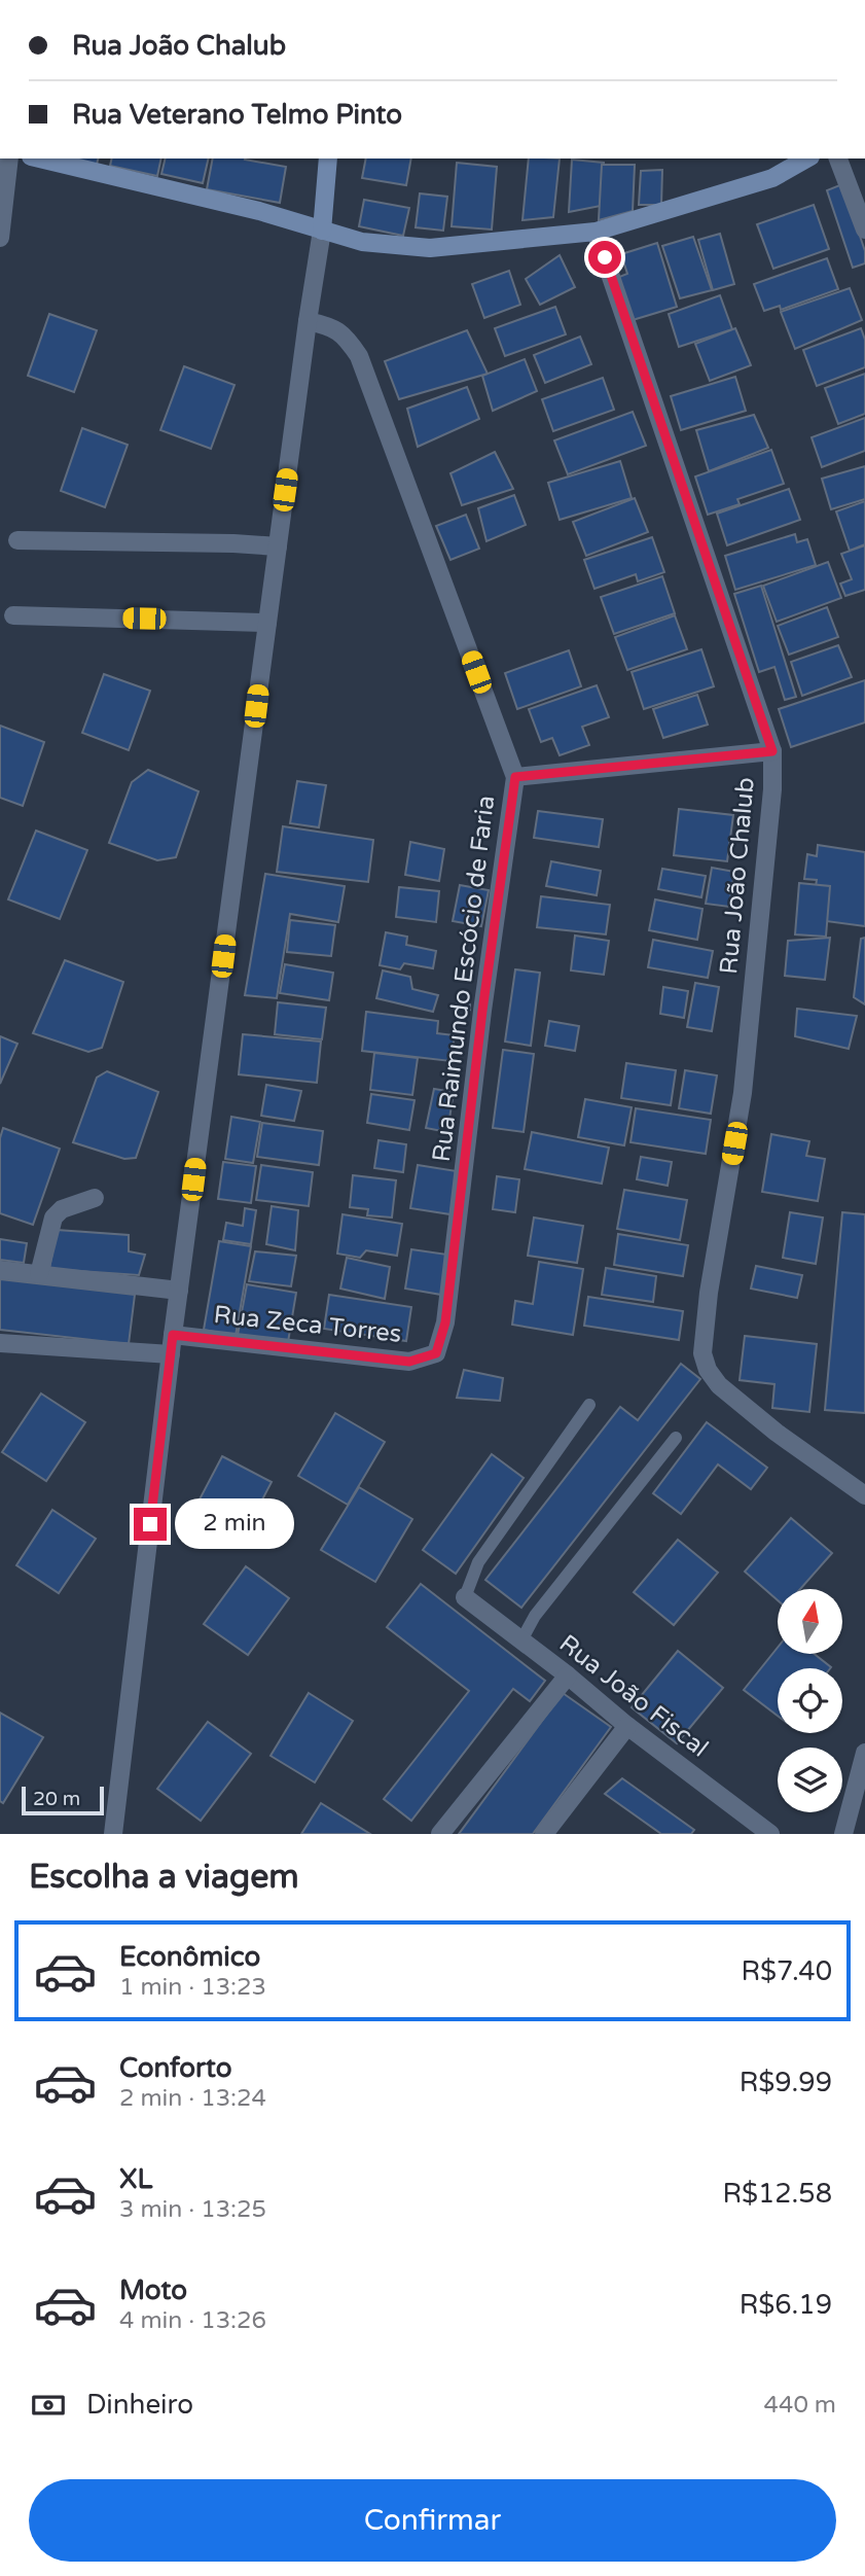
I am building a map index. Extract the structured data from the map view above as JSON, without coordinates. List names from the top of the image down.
{
  "streets": {
    "street": [
      "Rua João Chalub",
      "Rua Raimundo Escócio de Faria",
      "Rua Zeca Torres",
      "Rua João Fiscal"
    ]
  },
  "crossings": [
    ["Rua Raimundo Escócio de Faria", "Rua Zeca Torres"]
  ],
  "scale_bar": "20 m",
  "north": "top",
  "page": {
    "banner": ["Rua João Chalub", "Rua Veterano Telmo Pinto"],
    "bubble": "2 min",
    "scale": "20 m",
    "heading": "Escolha a viagem",
    "list": [
      {
        "name": "Econômico",
        "note": "1 min · 13:23",
        "value": "R$7.40"
      },
      {
        "name": "Conforto",
        "note": "2 min · 13:24",
        "value": "R$9.99"
      },
      {
        "name": "XL",
        "note": "3 min · 13:25",
        "value": "R$12.58"
      },
      {
        "name": "Moto",
        "note": "4 min · 13:26",
        "value": "R$6.19"
      }
    ],
    "pay": ["Dinheiro", "440 m"],
    "buttons": "Confirmar"
  }
}
